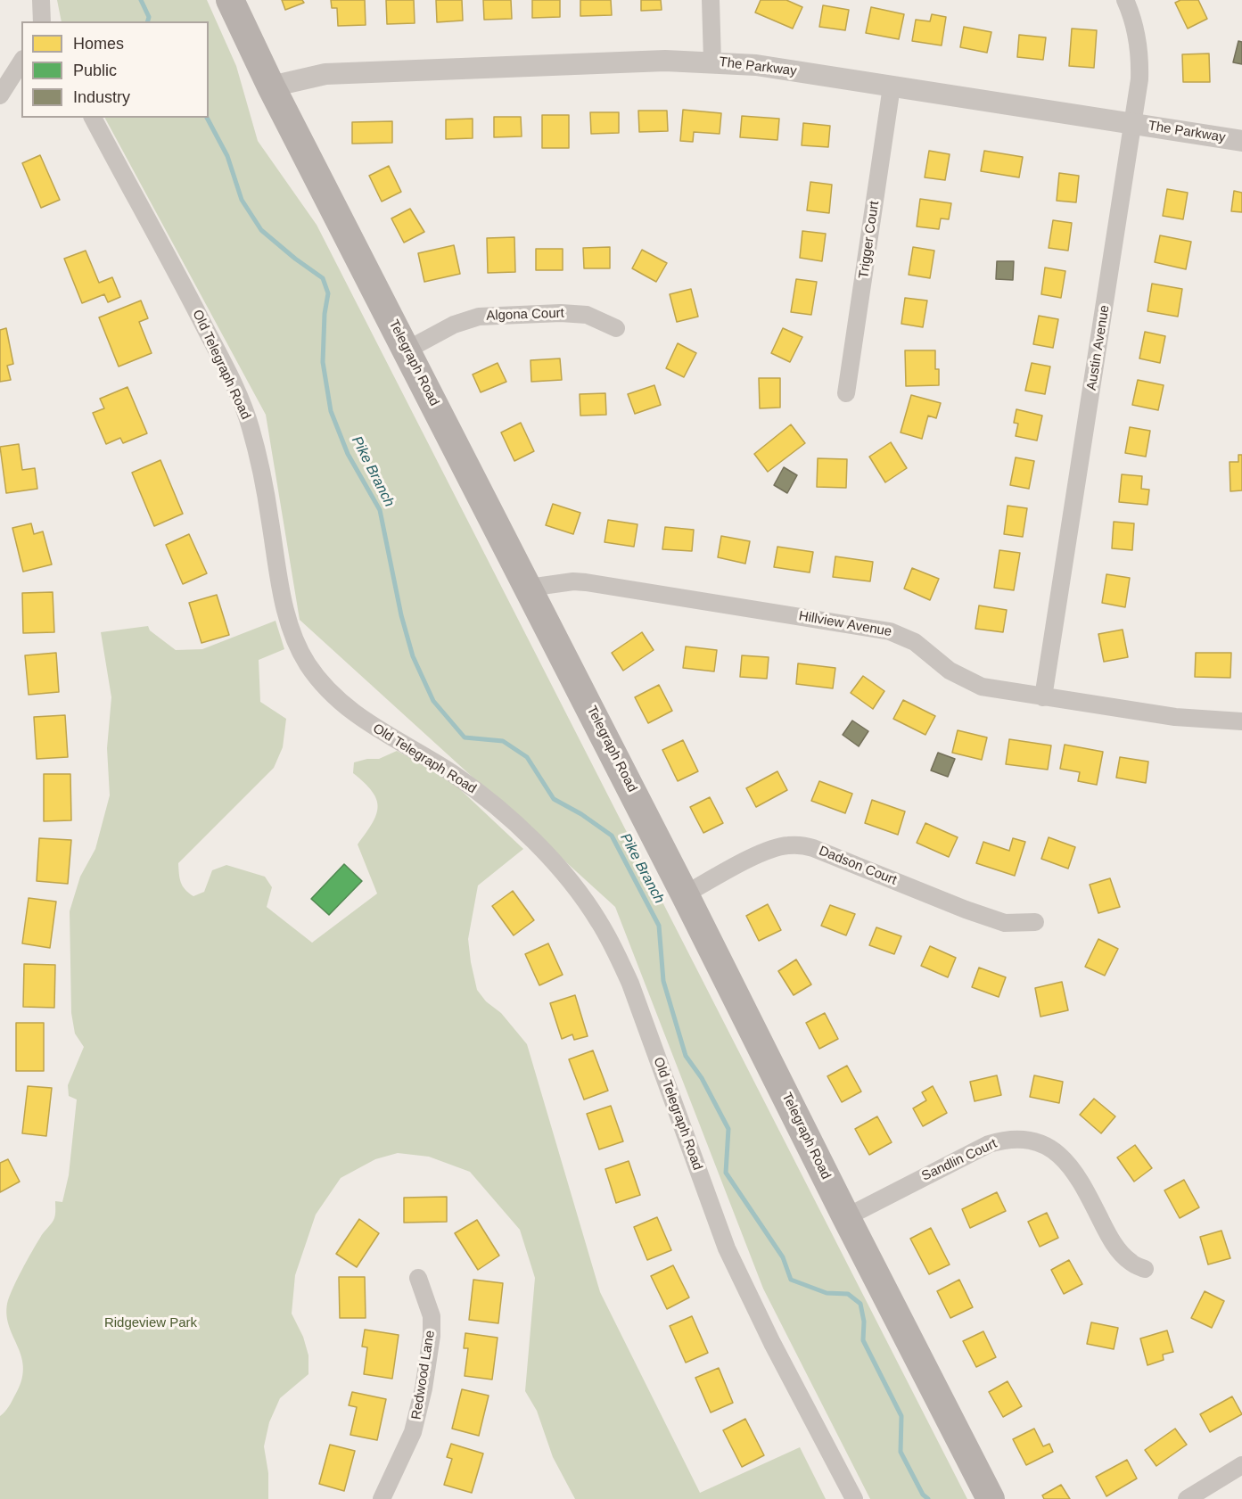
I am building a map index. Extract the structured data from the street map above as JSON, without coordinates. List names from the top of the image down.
{
  "streets": {
    "main road": ["Telegraph Road"],
    "street": [
      "The Parkway",
      "Trigger Court",
      "Algona Court",
      "Austin Avenue",
      "Old Telegraph Road",
      "Hillview Avenue",
      "Dadson Court",
      "Sandlin Court",
      "Redwood Lane"
    ]
  },
  "crossings": [
    ["The Parkway", "Trigger Court"],
    ["The Parkway", "Austin Avenue"],
    ["The Parkway", "Telegraph Road"],
    ["Algona Court", "Telegraph Road"],
    ["Austin Avenue", "Hillview Avenue"],
    ["Telegraph Road", "Hillview Avenue"],
    ["Telegraph Road", "Dadson Court"],
    ["Telegraph Road", "Sandlin Court"]
  ],
  "water": ["Pike Branch"],
  "parks": ["Ridgeview Park"],
  "legend": ["Homes", "Public", "Industry"]
}
